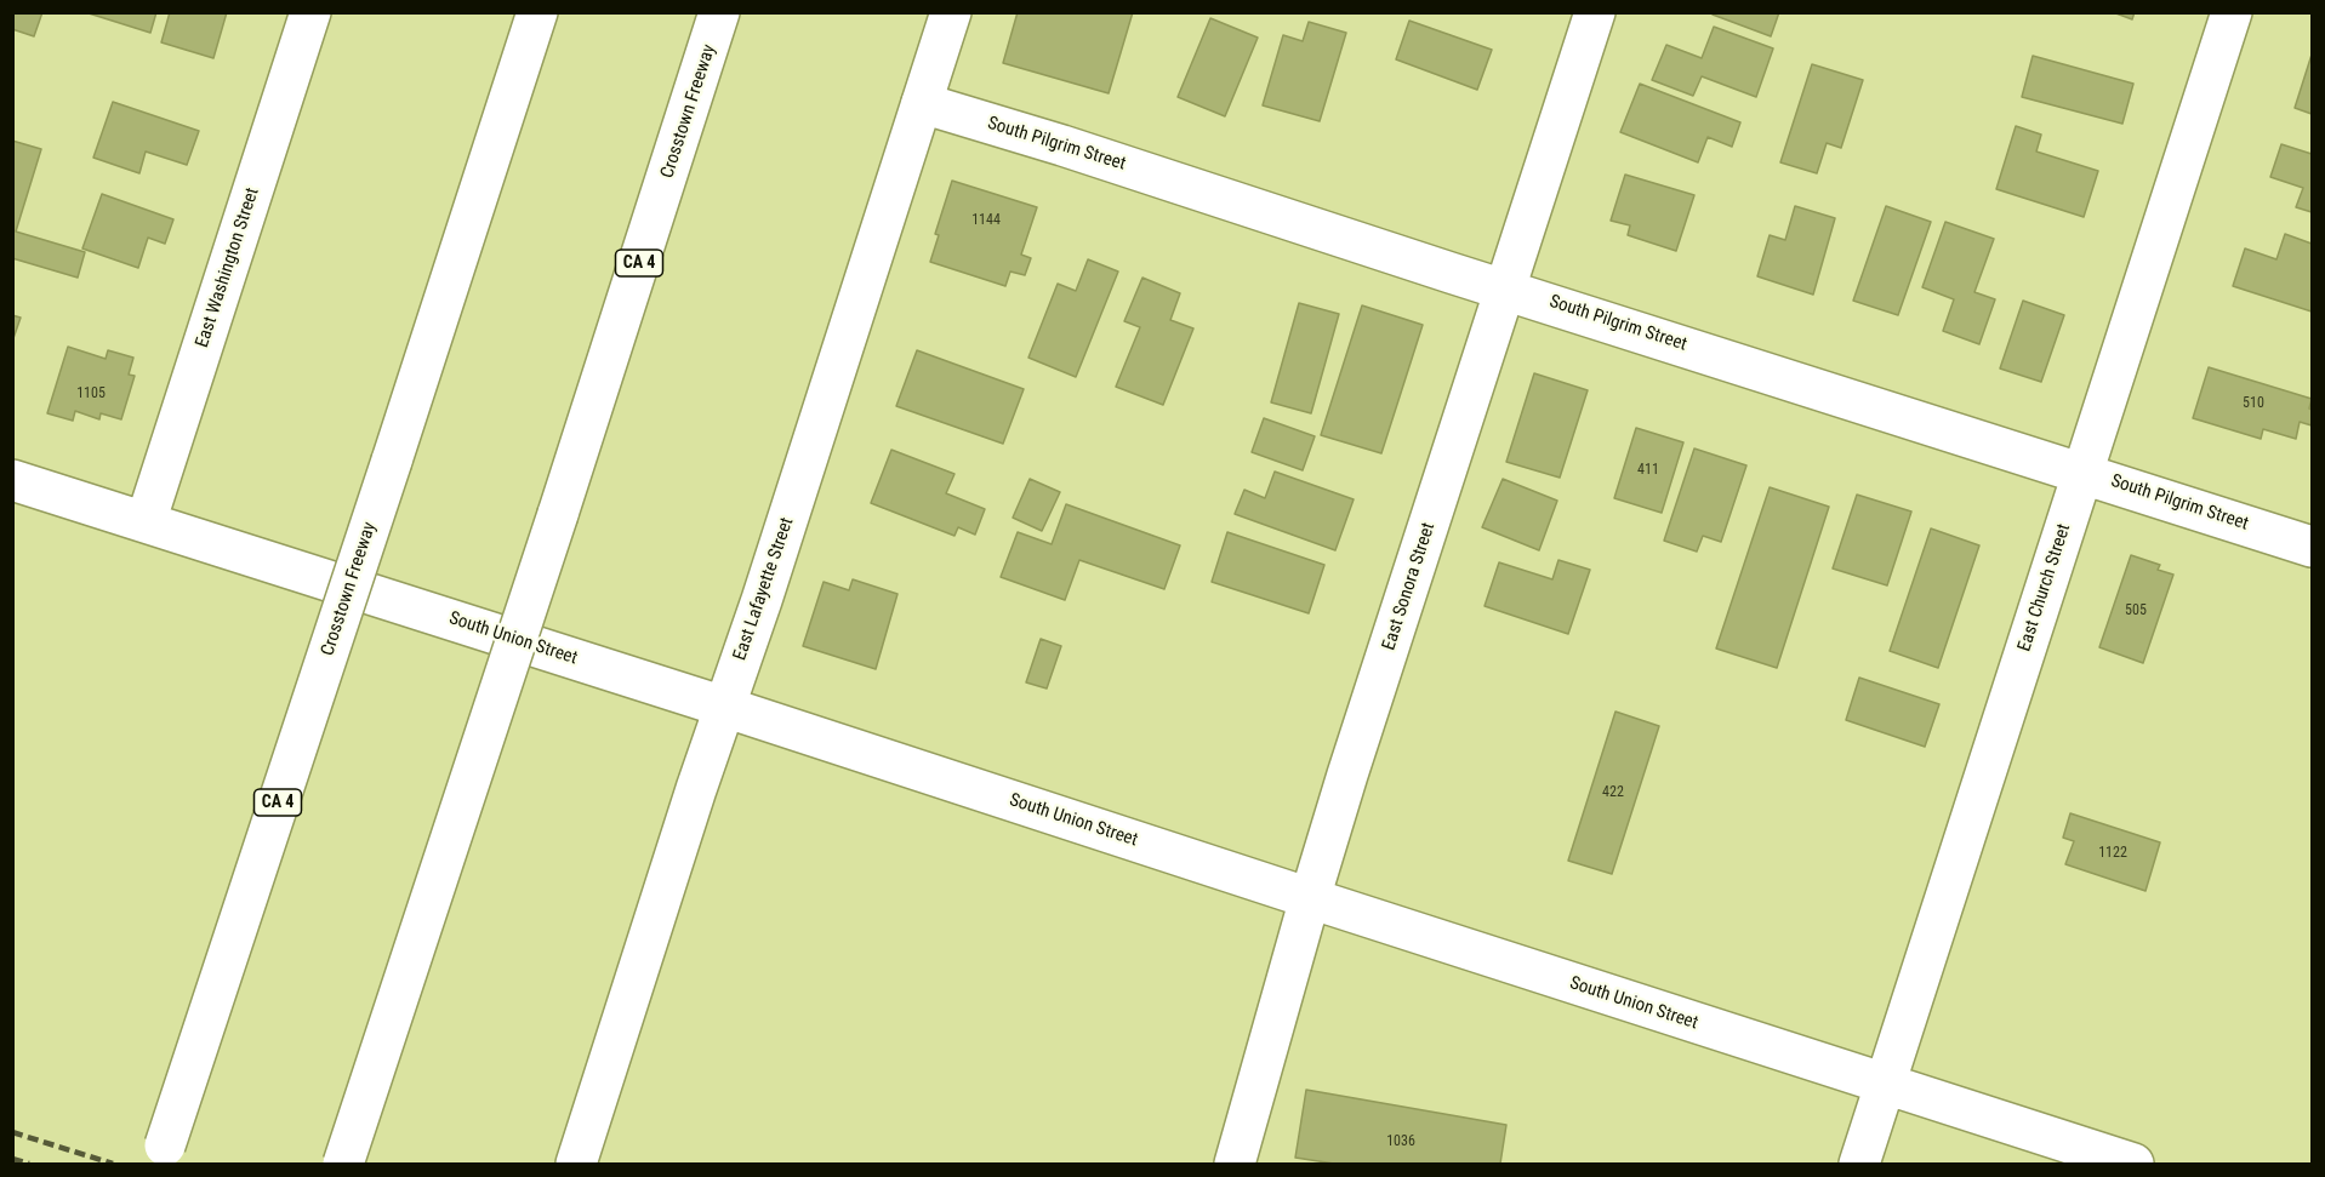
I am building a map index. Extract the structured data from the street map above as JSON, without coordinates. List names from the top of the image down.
{
  "streets": {
    "main road": [
      "Crosstown Freeway",
      "South Pilgrim Street",
      "CA 4",
      "East Washington Street",
      "East Sonora Street",
      "East Church Street",
      "East Lafayette Street",
      "South Union Street"
    ]
  },
  "crossings": [
    ["South Pilgrim Street", "East Sonora Street"],
    ["South Pilgrim Street", "East Church Street"],
    ["South Pilgrim Street", "East Lafayette Street"],
    ["East Washington Street", "South Union Street"],
    ["East Sonora Street", "South Union Street"],
    ["East Church Street", "South Union Street"],
    ["East Lafayette Street", "South Union Street"]
  ],
  "house_numbers": [
    "1144",
    "1105",
    "510",
    "411",
    "505",
    "422",
    "1122",
    "1036"
  ]
}
